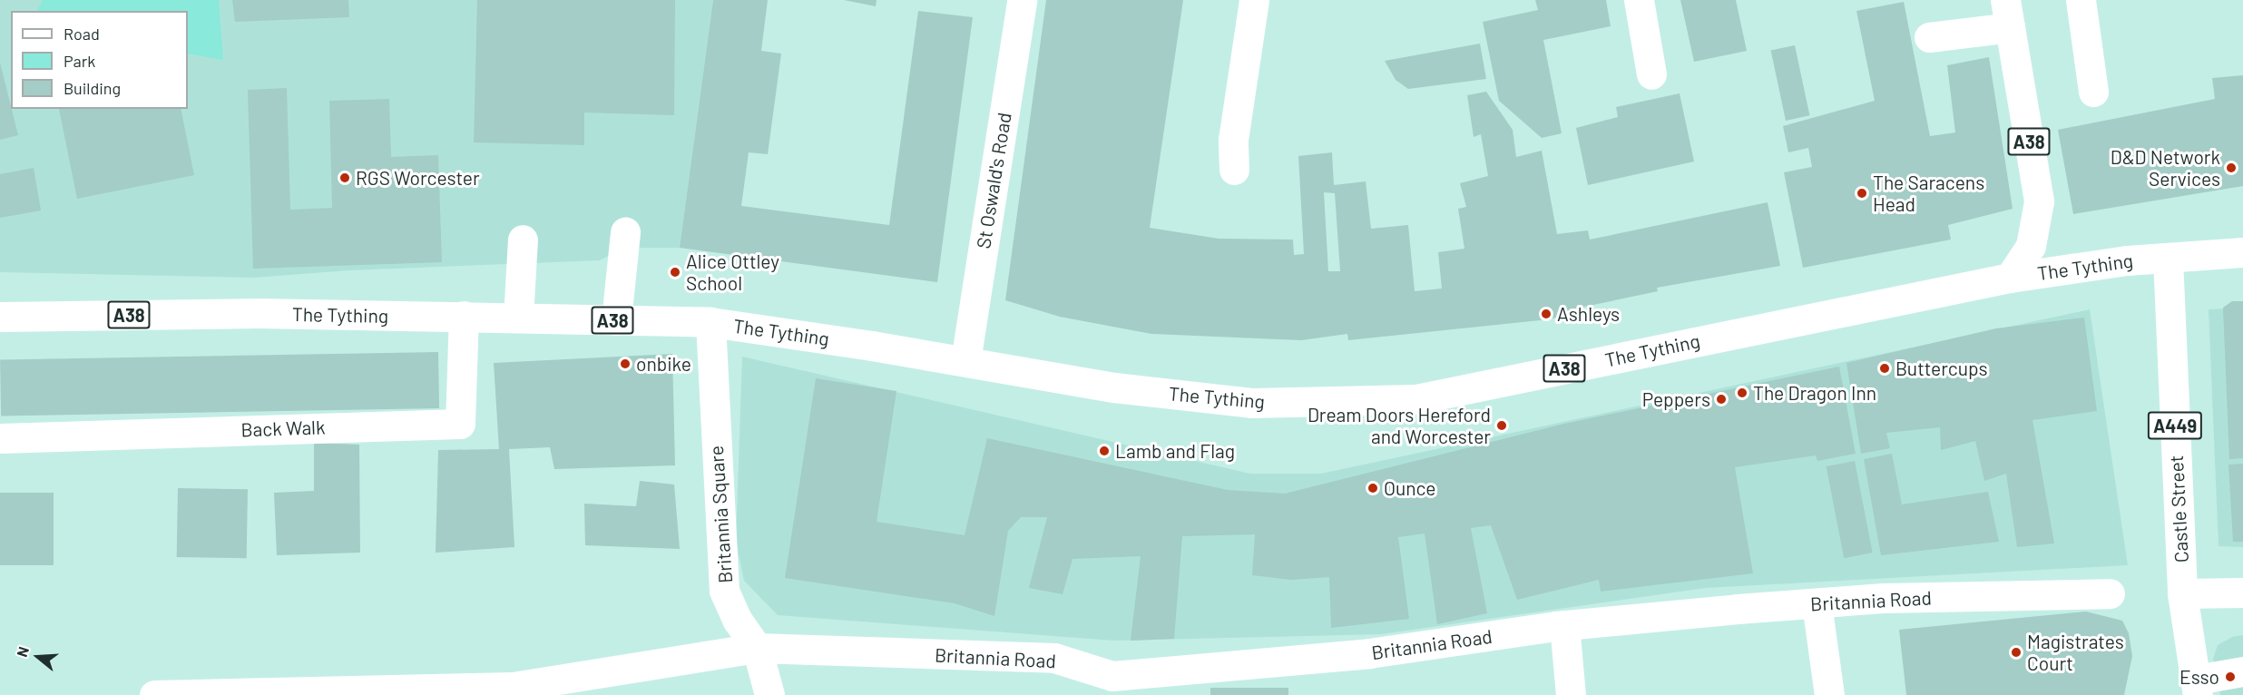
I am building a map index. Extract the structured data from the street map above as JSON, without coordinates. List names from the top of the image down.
{
  "streets": {
    "main road": [
      "A38",
      "St Oswald's Road",
      "The Tything",
      "A449",
      "Back Walk",
      "Castle Street",
      "Britannia Square",
      "Britannia Road"
    ]
  },
  "crossings": [
    ["A38", "The Tything"],
    ["A38", "Castle Street"],
    ["St Oswald's Road", "The Tything"],
    ["The Tything", "Back Walk"],
    ["The Tything", "Castle Street"],
    ["The Tything", "Britannia Square"],
    ["Britannia Square", "Britannia Road"]
  ],
  "places": [
    "D&D Network Services",
    "RGS Worcester",
    "The Saracens Head",
    "Alice Ottley School",
    "Ashleys",
    "onbike",
    "Buttercups",
    "The Dragon Inn",
    "Peppers",
    "Dream Doors Hereford and Worcester",
    "Lamb and Flag",
    "Ounce",
    "Magistrates Court",
    "Esso"
  ],
  "legend": ["Road", "Park", "Building"],
  "north": "left"
}
